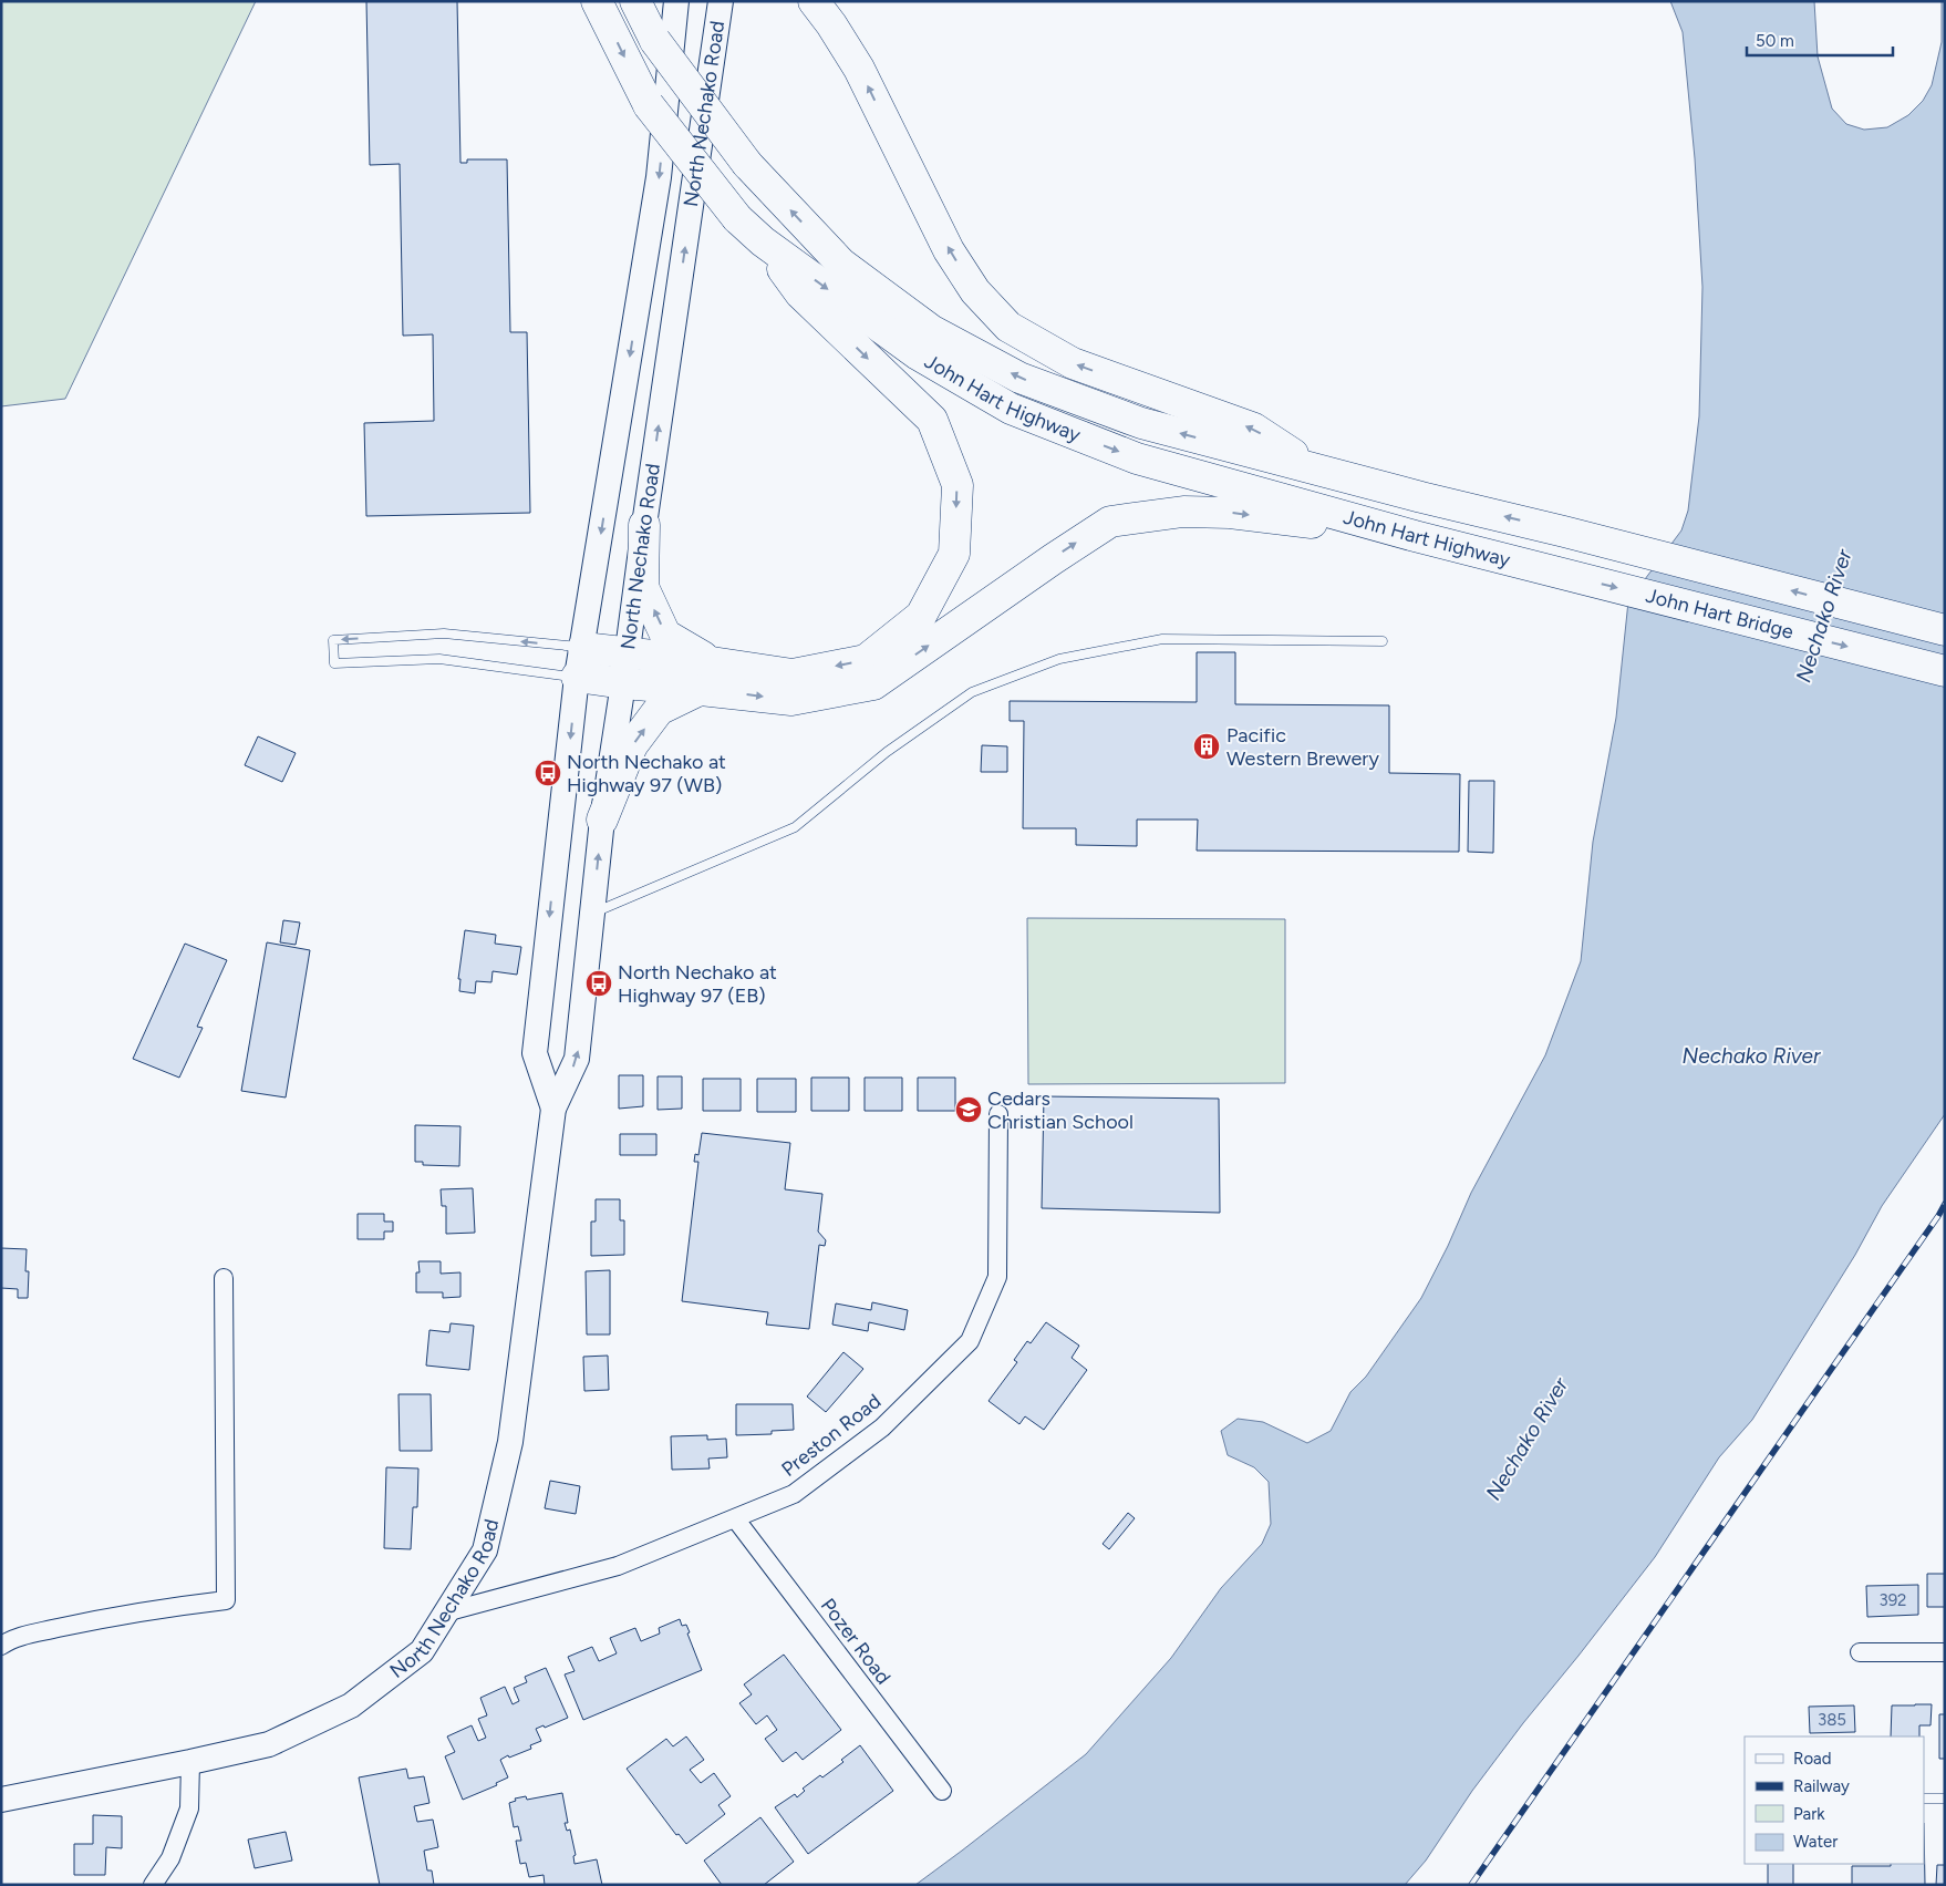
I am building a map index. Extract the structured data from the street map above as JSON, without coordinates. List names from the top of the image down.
{
  "streets": {
    "highway": ["John Hart Highway", "John Hart Bridge"],
    "main road": ["North Nechako Road"],
    "street": ["Preston Road", "Pozer Road"]
  },
  "crossings": [
    ["North Nechako Road", "Preston Road"],
    ["John Hart Highway", "John Hart Bridge"],
    ["Preston Road", "Pozer Road"]
  ],
  "water": ["Nechako River"],
  "places": {
    "building": ["Pacific Western Brewery"],
    "bus stop": ["North Nechako at Highway 97 (WB)", "North Nechako at Highway 97 (EB)"],
    "school or university": ["Cedars Christian School"]
  },
  "house_numbers": ["392", "385"],
  "legend": [
    "Road",
    "Railway",
    "Park",
    "Water"
  ],
  "scale_bar": "50 m"
}
